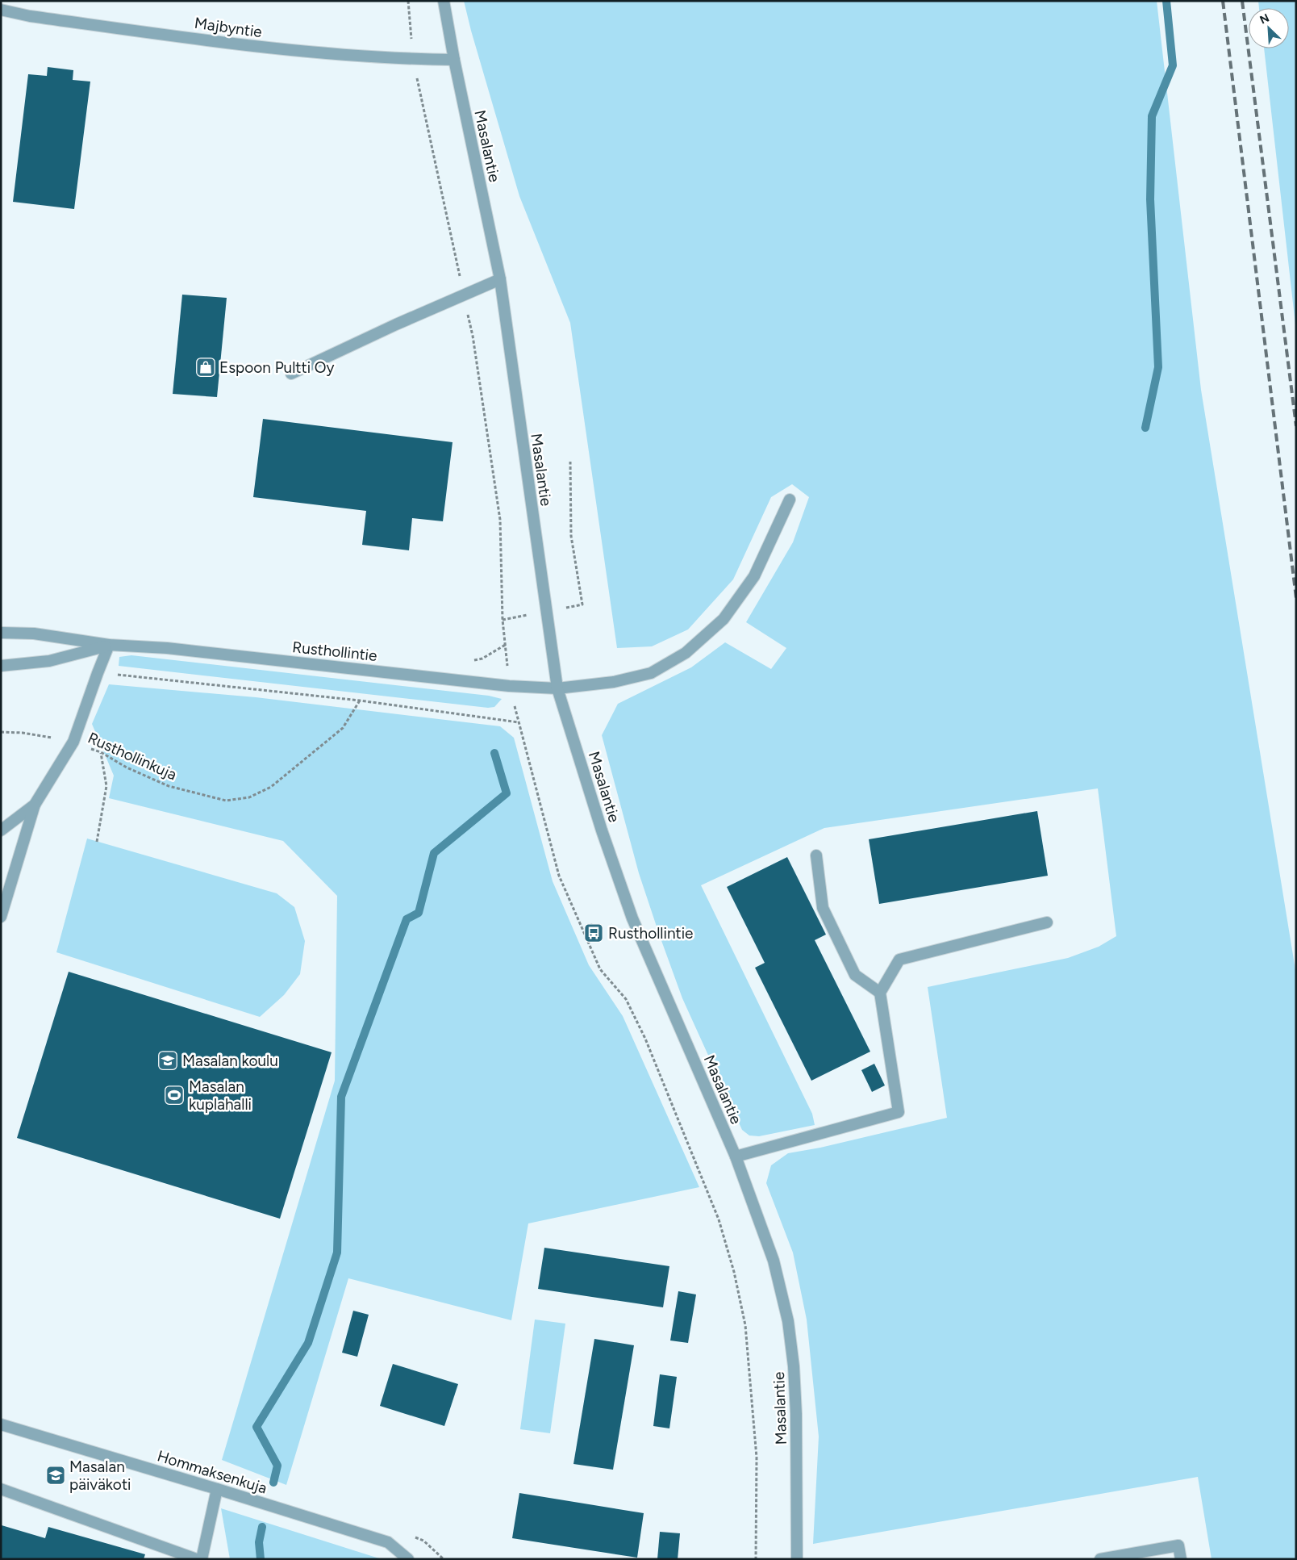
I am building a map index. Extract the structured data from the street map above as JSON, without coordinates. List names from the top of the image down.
{
  "streets": {
    "street": [
      "Majbyntie",
      "Masalantie",
      "Rusthollintie",
      "Hommaksenkuja"
    ],
    "path": ["Rusthollinkuja"]
  },
  "crossings": [
    ["Majbyntie", "Masalantie"],
    ["Masalantie", "Rusthollintie"]
  ],
  "places": {
    "shop": ["Espoon Pultti Oy"],
    "bus stop": ["Rusthollintie"],
    "school or university": ["Masalan koulu", "Masalan päiväkoti"],
    "sports": ["Masalan kuplahalli"]
  },
  "north": "top left"
}
